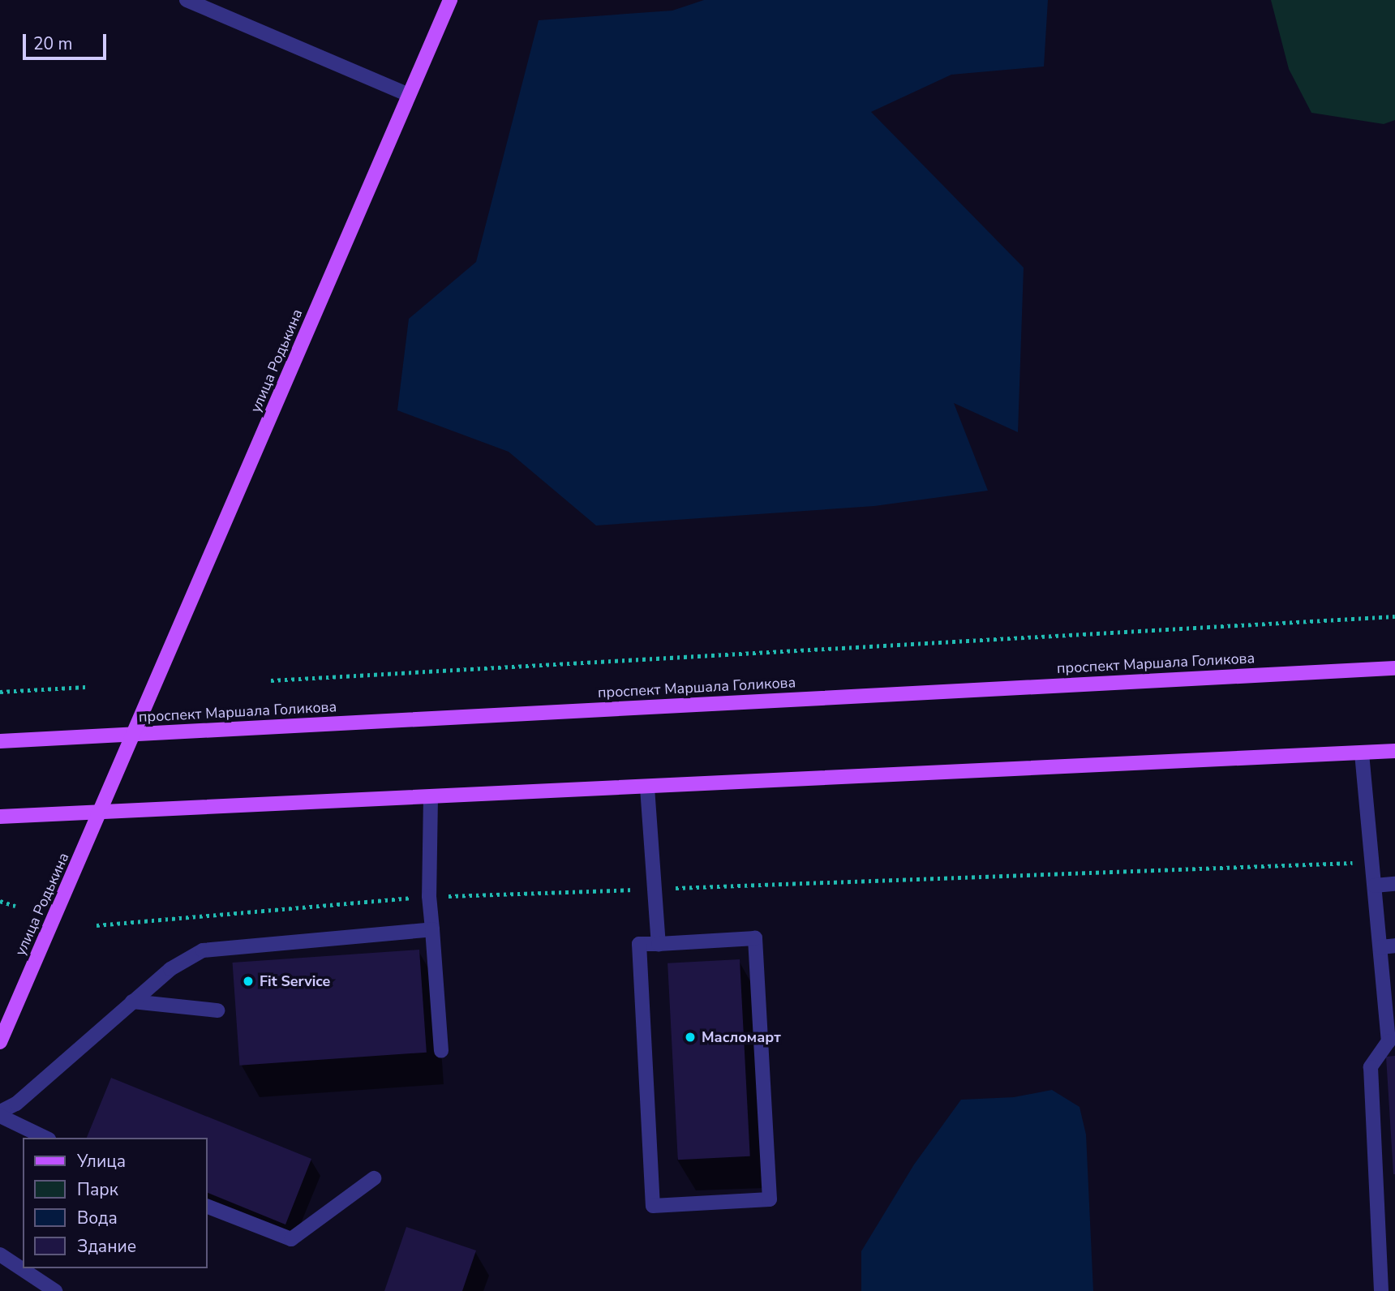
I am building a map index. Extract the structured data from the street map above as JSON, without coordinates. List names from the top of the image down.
{
  "streets": {
    "main road": ["улица Родькина", "проспект Маршала Голикова"]
  },
  "crossings": [
    ["улица Родькина", "проспект Маршала Голикова"]
  ],
  "places": ["Fit Service", "Масломарт"],
  "legend": [
    "Улица",
    "Парк",
    "Вода",
    "Здание"
  ],
  "scale_bar": "20 m"
}
